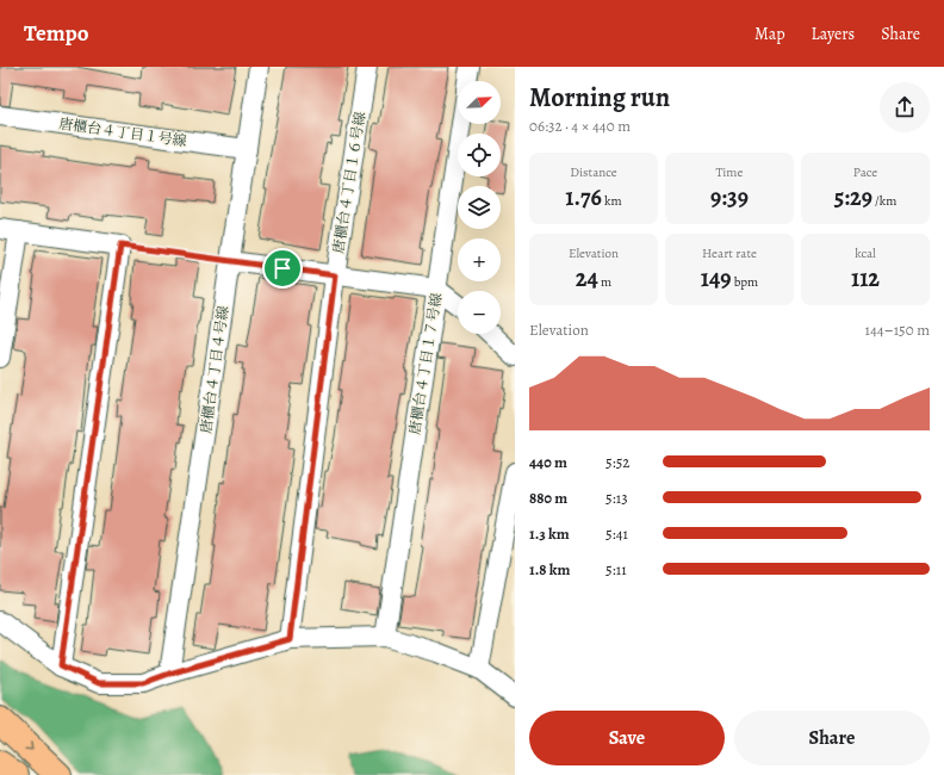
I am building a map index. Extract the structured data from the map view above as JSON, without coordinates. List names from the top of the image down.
{
  "streets": {
    "street": [
      "唐櫃台４丁目１号線",
      "唐櫃台４丁目１６号線",
      "唐櫃台４丁目１７号線",
      "唐櫃台４丁目４号線"
    ]
  },
  "crossings": [
    ["唐櫃台４丁目１号線", "唐櫃台４丁目４号線"]
  ],
  "north": "top right",
  "page": {
    "header": "Tempo",
    "nav": ["Map", "Layers", "Share"],
    "heading": ["Morning run", "06:32 · 4 × 440 m"],
    "map_buttons": ["+", "−"],
    "stats": [
      ["Distance", "1.76 km"],
      ["Time", "9:39"],
      ["Pace", "5:29 /km"],
      ["Elevation", "24 m"],
      ["Heart rate", "149 bpm"],
      ["kcal", "112"]
    ],
    "chart": ["Elevation", "144–150 m"],
    "list": [
      {
        "name": "440 m",
        "note": "5:52"
      },
      {
        "name": "880 m",
        "note": "5:13"
      },
      {
        "name": "1.3 km",
        "note": "5:41"
      },
      {
        "name": "1.8 km",
        "note": "5:11"
      }
    ],
    "buttons": ["Save", "Share"]
  }
}
